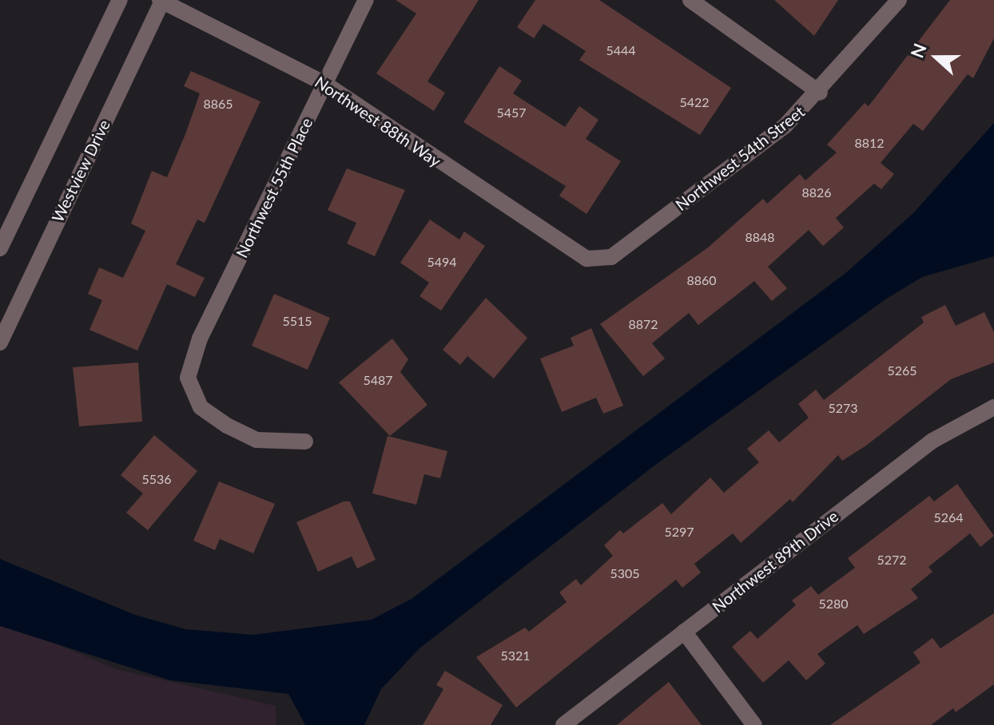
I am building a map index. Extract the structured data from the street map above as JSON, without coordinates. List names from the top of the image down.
{
  "streets": {
    "street": [
      "Northwest 88th Way",
      "Northwest 54th Street",
      "Westview Drive",
      "Northwest 55th Place",
      "Northwest 89th Drive"
    ]
  },
  "crossings": [
    ["Northwest 88th Way", "Northwest 54th Street"],
    ["Northwest 88th Way", "Westview Drive"],
    ["Northwest 88th Way", "Northwest 55th Place"]
  ],
  "house_numbers": [
    "5444",
    "5422",
    "8865",
    "5457",
    "8812",
    "8826",
    "8848",
    "5494",
    "8860",
    "5515",
    "8872",
    "5265",
    "5487",
    "5273",
    "5536",
    "5264",
    "5297",
    "5272",
    "5305",
    "5280",
    "5321"
  ],
  "north": "left"
}
